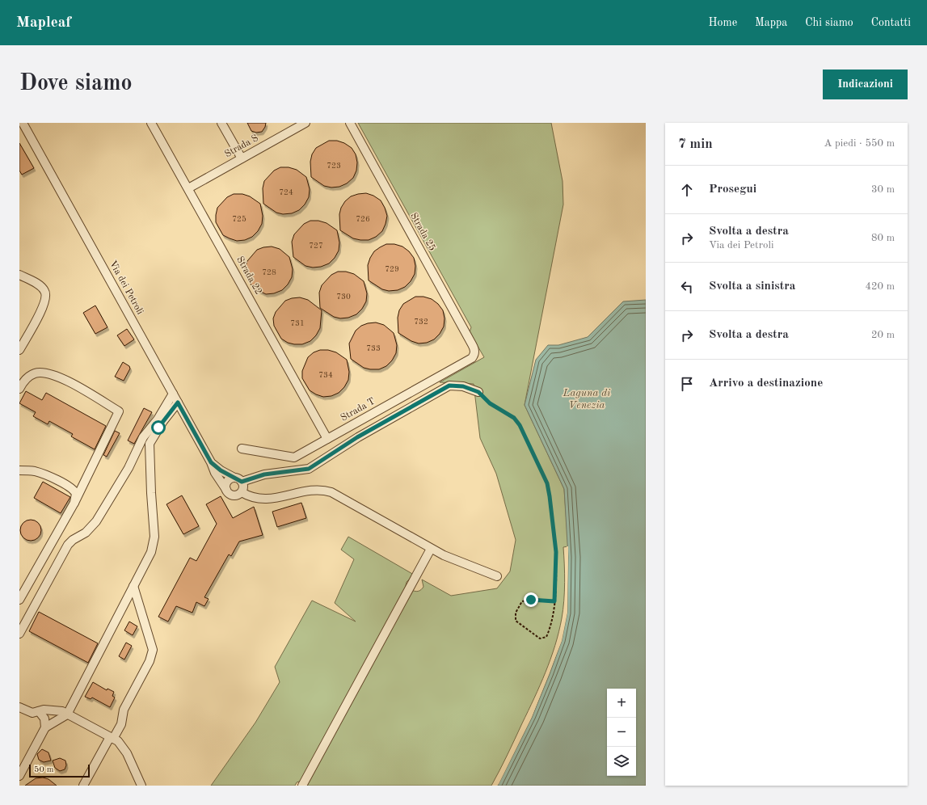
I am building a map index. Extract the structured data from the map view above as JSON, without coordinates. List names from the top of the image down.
{
  "streets": {
    "street": [
      "Strada S",
      "Strada 25",
      "Strada 22",
      "Via dei Petroli",
      "Strada T"
    ]
  },
  "crossings": [
    ["Strada S", "Strada 22"],
    ["Strada 25", "Strada T"],
    ["Strada 22", "Strada T"]
  ],
  "water": ["Laguna di Venezia"],
  "house_numbers": [
    "723",
    "724",
    "725",
    "726",
    "727",
    "729",
    "728",
    "730",
    "732",
    "731",
    "733",
    "734"
  ],
  "scale_bar": "50 m",
  "page": {
    "header": "Mapleaf",
    "nav": [
      "Home",
      "Mappa",
      "Chi siamo",
      "Contatti"
    ],
    "buttons": "Indicazioni",
    "title": "Dove siamo",
    "heading": ["7 min", "A piedi · 550 m"],
    "list": [
      ["Prosegui", "30 m"],
      ["Svolta a destra", "Via dei Petroli", "80 m"],
      ["Svolta a sinistra", "420 m"],
      ["Svolta a destra", "20 m"],
      "Arrivo a destinazione"
    ],
    "map_buttons": ["+", "−"],
    "scale": "50 m"
  }
}
